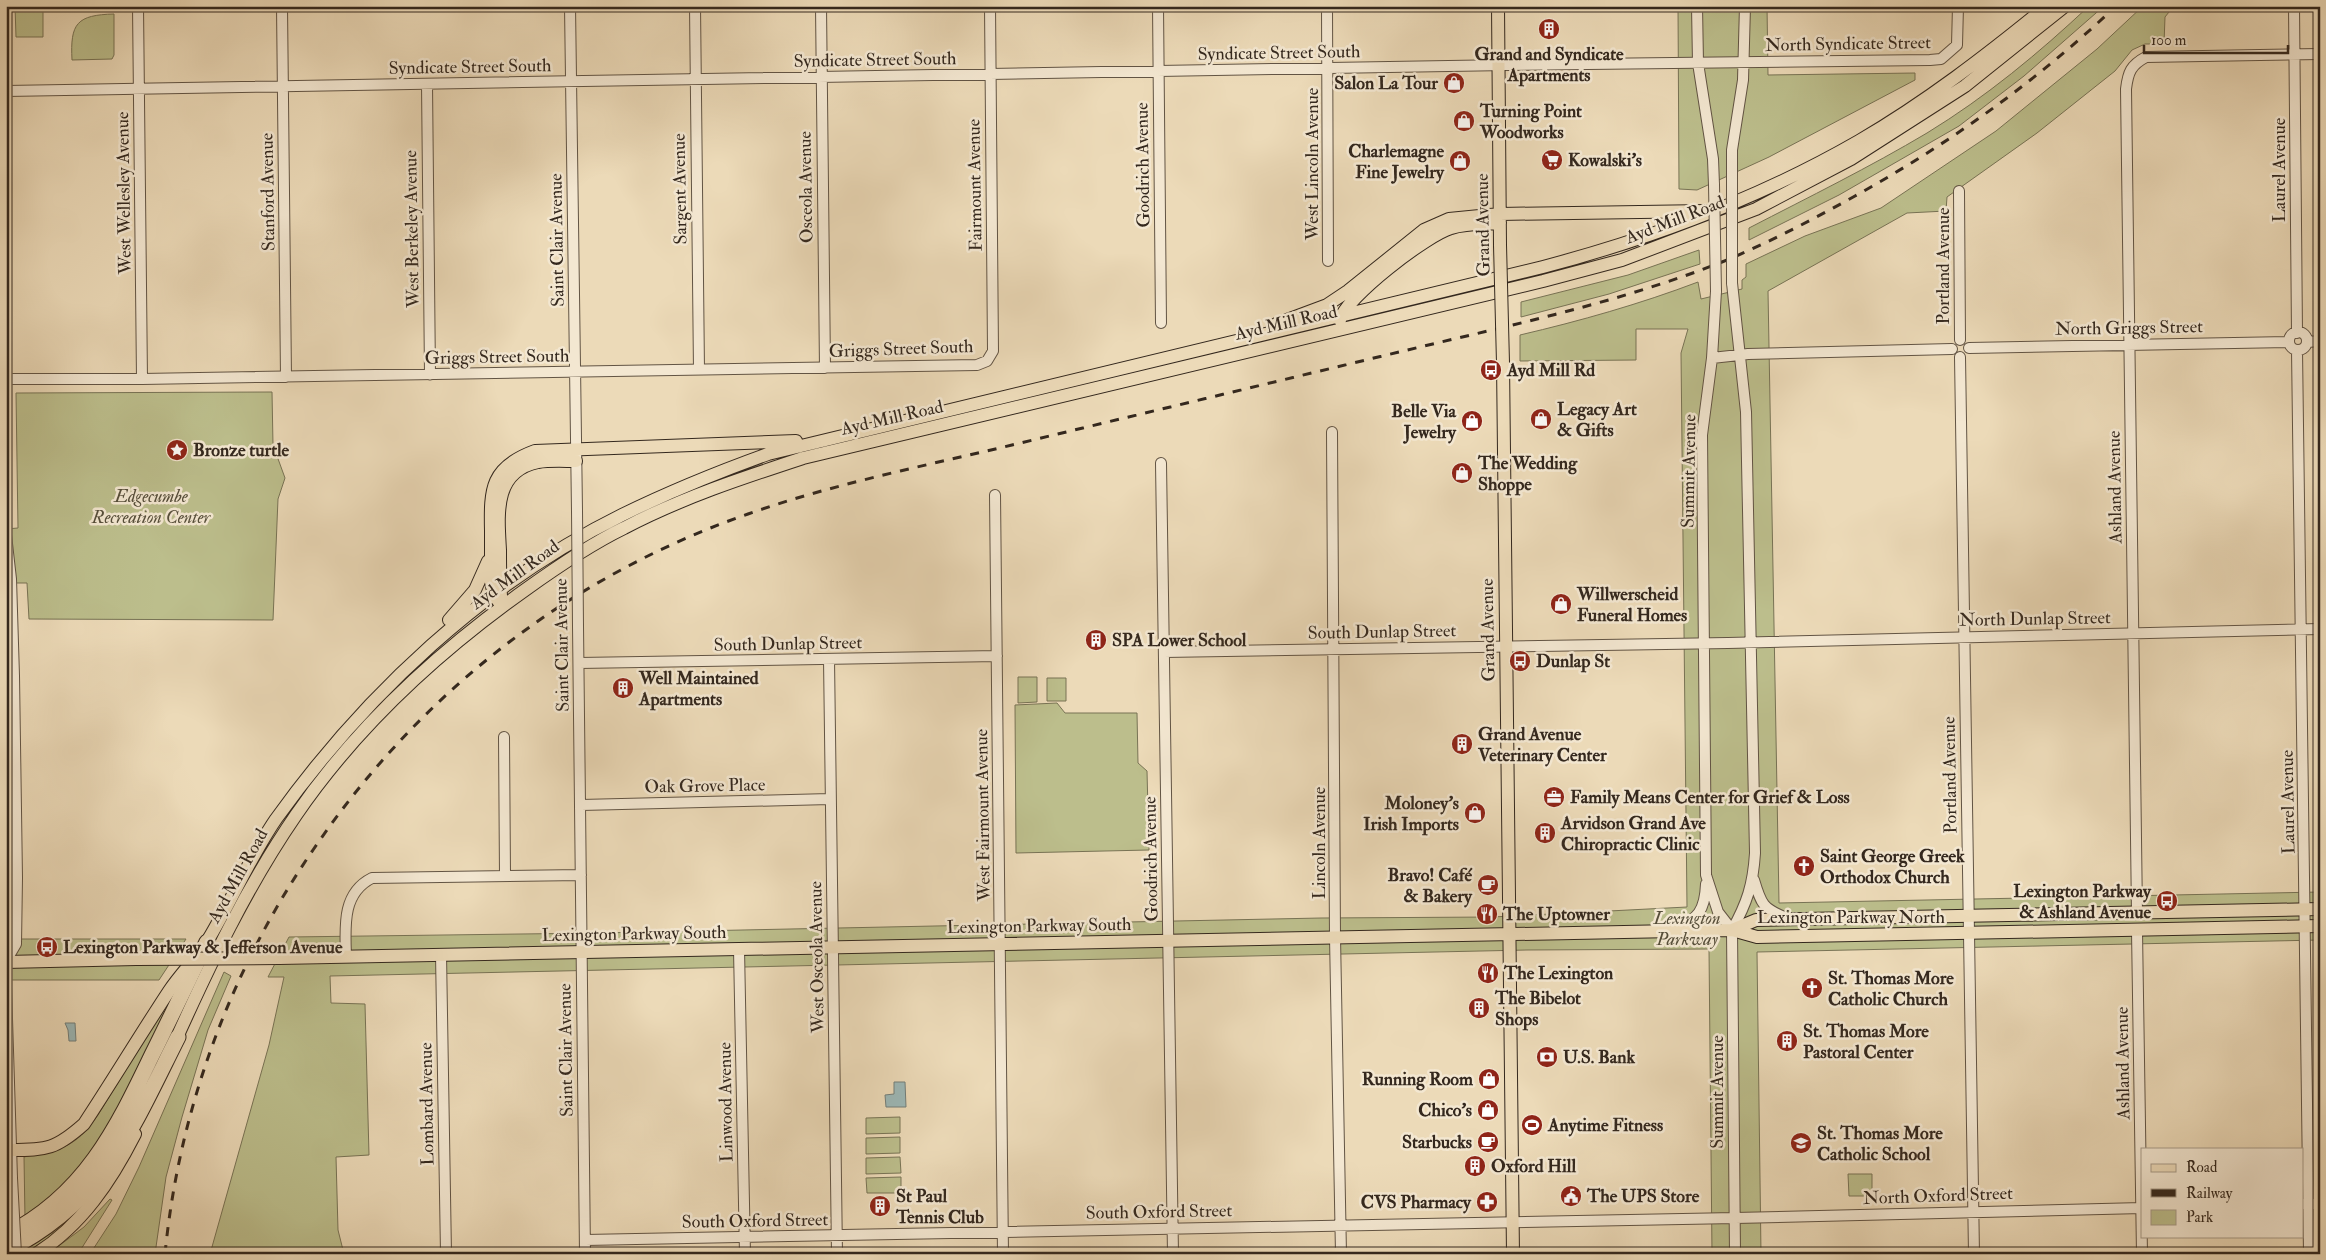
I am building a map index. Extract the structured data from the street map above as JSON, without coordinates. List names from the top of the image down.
{
  "streets": {
    "highway": ["Ayd Mill Road"],
    "main road": ["Grand Avenue", "Lexington Parkway North", "Lexington Parkway South"],
    "street": [
      "North Syndicate Street",
      "Syndicate Street South",
      "West Lincoln Avenue",
      "Goodrich Avenue",
      "Laurel Avenue",
      "Fairmount Avenue",
      "Osceola Avenue",
      "Sargent Avenue",
      "Stanford Avenue",
      "West Wellesley Avenue",
      "West Berkeley Avenue",
      "Saint Clair Avenue",
      "Portland Avenue",
      "North Griggs Street",
      "Griggs Street South",
      "Summit Avenue",
      "Ashland Avenue",
      "North Dunlap Street",
      "South Dunlap Street",
      "Oak Grove Place",
      "West Fairmount Avenue",
      "Lincoln Avenue",
      "West Osceola Avenue",
      "Linwood Avenue",
      "Lombard Avenue",
      "North Oxford Street",
      "South Oxford Street"
    ]
  },
  "crossings": [
    ["North Syndicate Street", "Syndicate Street South"],
    ["North Syndicate Street", "Summit Avenue"],
    ["Syndicate Street South", "West Lincoln Avenue"],
    ["Syndicate Street South", "Goodrich Avenue"],
    ["Syndicate Street South", "Fairmount Avenue"],
    ["Syndicate Street South", "Osceola Avenue"],
    ["Syndicate Street South", "Sargent Avenue"],
    ["Syndicate Street South", "Stanford Avenue"],
    ["Syndicate Street South", "West Wellesley Avenue"],
    ["Syndicate Street South", "Grand Avenue"],
    ["Syndicate Street South", "West Berkeley Avenue"],
    ["Syndicate Street South", "Saint Clair Avenue"],
    ["Syndicate Street South", "Summit Avenue"],
    ["Goodrich Avenue", "South Dunlap Street"],
    ["Goodrich Avenue", "Lexington Parkway South"],
    ["Goodrich Avenue", "South Oxford Street"],
    ["Laurel Avenue", "North Griggs Street"],
    ["Laurel Avenue", "Ashland Avenue"],
    ["Laurel Avenue", "North Dunlap Street"],
    ["Laurel Avenue", "Lexington Parkway North"],
    ["Fairmount Avenue", "Griggs Street South"],
    ["Osceola Avenue", "Griggs Street South"],
    ["Sargent Avenue", "Griggs Street South"],
    ["Stanford Avenue", "Griggs Street South"],
    ["West Wellesley Avenue", "Griggs Street South"],
    ["Grand Avenue", "South Dunlap Street"],
    ["Grand Avenue", "Lexington Parkway South"],
    ["Grand Avenue", "South Oxford Street"],
    ["West Berkeley Avenue", "Griggs Street South"],
    ["Saint Clair Avenue", "Griggs Street South"],
    ["Saint Clair Avenue", "South Dunlap Street"],
    ["Saint Clair Avenue", "Oak Grove Place"],
    ["Saint Clair Avenue", "Lexington Parkway South"],
    ["Saint Clair Avenue", "South Oxford Street"],
    ["Portland Avenue", "North Griggs Street"],
    ["Portland Avenue", "North Dunlap Street"],
    ["Portland Avenue", "Lexington Parkway North"],
    ["Portland Avenue", "North Oxford Street"],
    ["North Griggs Street", "Ashland Avenue"],
    ["Summit Avenue", "North Dunlap Street"],
    ["Summit Avenue", "South Dunlap Street"],
    ["Summit Avenue", "Lexington Parkway North"],
    ["Summit Avenue", "Lexington Parkway South"],
    ["Summit Avenue", "North Oxford Street"],
    ["Summit Avenue", "South Oxford Street"],
    ["Ashland Avenue", "North Dunlap Street"],
    ["Ashland Avenue", "Lexington Parkway North"],
    ["North Dunlap Street", "South Dunlap Street"],
    ["South Dunlap Street", "West Fairmount Avenue"],
    ["South Dunlap Street", "Lincoln Avenue"],
    ["South Dunlap Street", "West Osceola Avenue"],
    ["Oak Grove Place", "West Osceola Avenue"],
    ["West Fairmount Avenue", "Lexington Parkway South"],
    ["West Fairmount Avenue", "South Oxford Street"],
    ["Lincoln Avenue", "Lexington Parkway South"],
    ["Lincoln Avenue", "South Oxford Street"],
    ["Lexington Parkway North", "Lexington Parkway South"],
    ["Lexington Parkway South", "West Osceola Avenue"],
    ["Lexington Parkway South", "Linwood Avenue"],
    ["Lexington Parkway South", "Lombard Avenue"],
    ["West Osceola Avenue", "South Oxford Street"],
    ["Linwood Avenue", "South Oxford Street"],
    ["North Oxford Street", "South Oxford Street"]
  ],
  "parks": ["Edgecumbe Recreation Center", "Lexington Parkway"],
  "places": {
    "building": [
      "Grand and Syndicate Apartments",
      "SPA Lower School",
      "Well Maintained Apartments",
      "Grand Avenue Veterinary Center",
      "Arvidson Grand Ave Chiropractic Clinic",
      "The Bibelot Shops",
      "St. Thomas More Pastoral Center",
      "Oxford Hill",
      "St Paul Tennis Club"
    ],
    "shop": [
      "Salon La Tour",
      "Turning Point Woodworks",
      "Charlemagne Fine Jewelry",
      "Legacy Art & Gifts",
      "Belle Via Jewelry",
      "The Wedding Shoppe",
      "Willwerscheid Funeral Homes",
      "Moloney’s Irish Imports",
      "Running Room",
      "Chico's"
    ],
    "supermarket": ["Kowalski's"],
    "bus stop": [
      "Ayd Mill Rd",
      "Dunlap St",
      "Lexington Parkway & Ashland Avenue",
      "Lexington Parkway & Jefferson Avenue"
    ],
    "place": ["Bronze turtle"],
    "office": ["Family Means Center for Grief & Loss"],
    "church": ["Saint George Greek Orthodox Church", "St. Thomas More Catholic Church"],
    "cafe": ["Bravo! Café & Bakery", "Starbucks"],
    "restaurant": ["The Uptowner", "The Lexington"],
    "bank": ["U.S. Bank"],
    "sports": ["Anytime Fitness"],
    "school or university": ["St. Thomas More Catholic School"],
    "public building": ["The UPS Store"],
    "pharmacy": ["CVS Pharmacy"]
  },
  "legend": ["Road", "Railway", "Park"],
  "scale_bar": "100 m"
}
